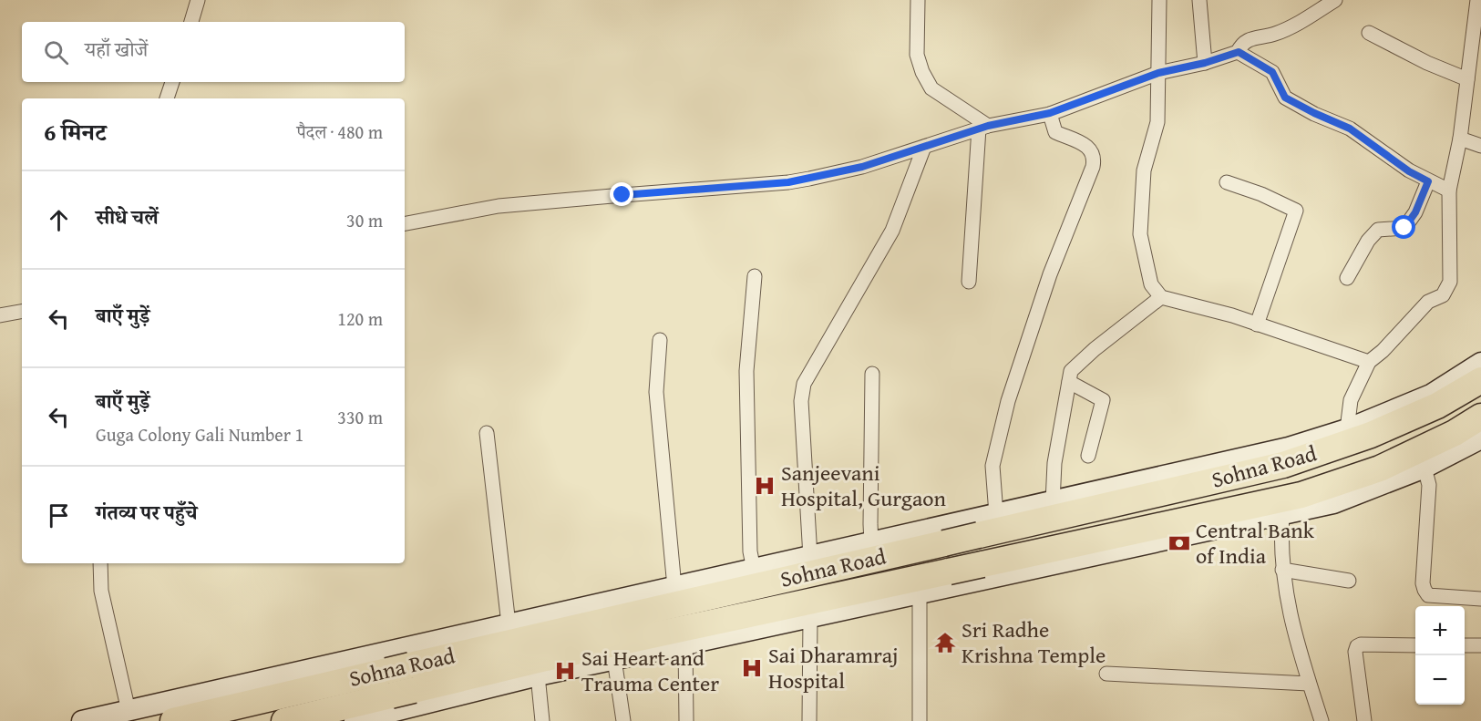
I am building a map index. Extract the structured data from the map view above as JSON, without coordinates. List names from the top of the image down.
{
  "streets": {
    "highway": ["Sohna Road"]
  },
  "places": {
    "hospital": ["Sanjeevani Hospital, Gurgaon", "Sai Dharamraj Hospital", "Sai Heart and Trauma Center"],
    "bank": ["Central Bank of India"],
    "temple": ["Sri Radhe Krishna Temple"]
  },
  "page": {
    "search": "यहाँ खोजें",
    "heading": ["6 मिनट", "पैदल · 480 m"],
    "list": [
      ["सीधे चलें", "30 m"],
      ["बाएँ मुड़ें", "120 m"],
      ["बाएँ मुड़ें", "Guga Colony Gali Number 1", "330 m"],
      "गंतव्य पर पहुँचे"
    ],
    "map_buttons": ["+", "−"]
  }
}
